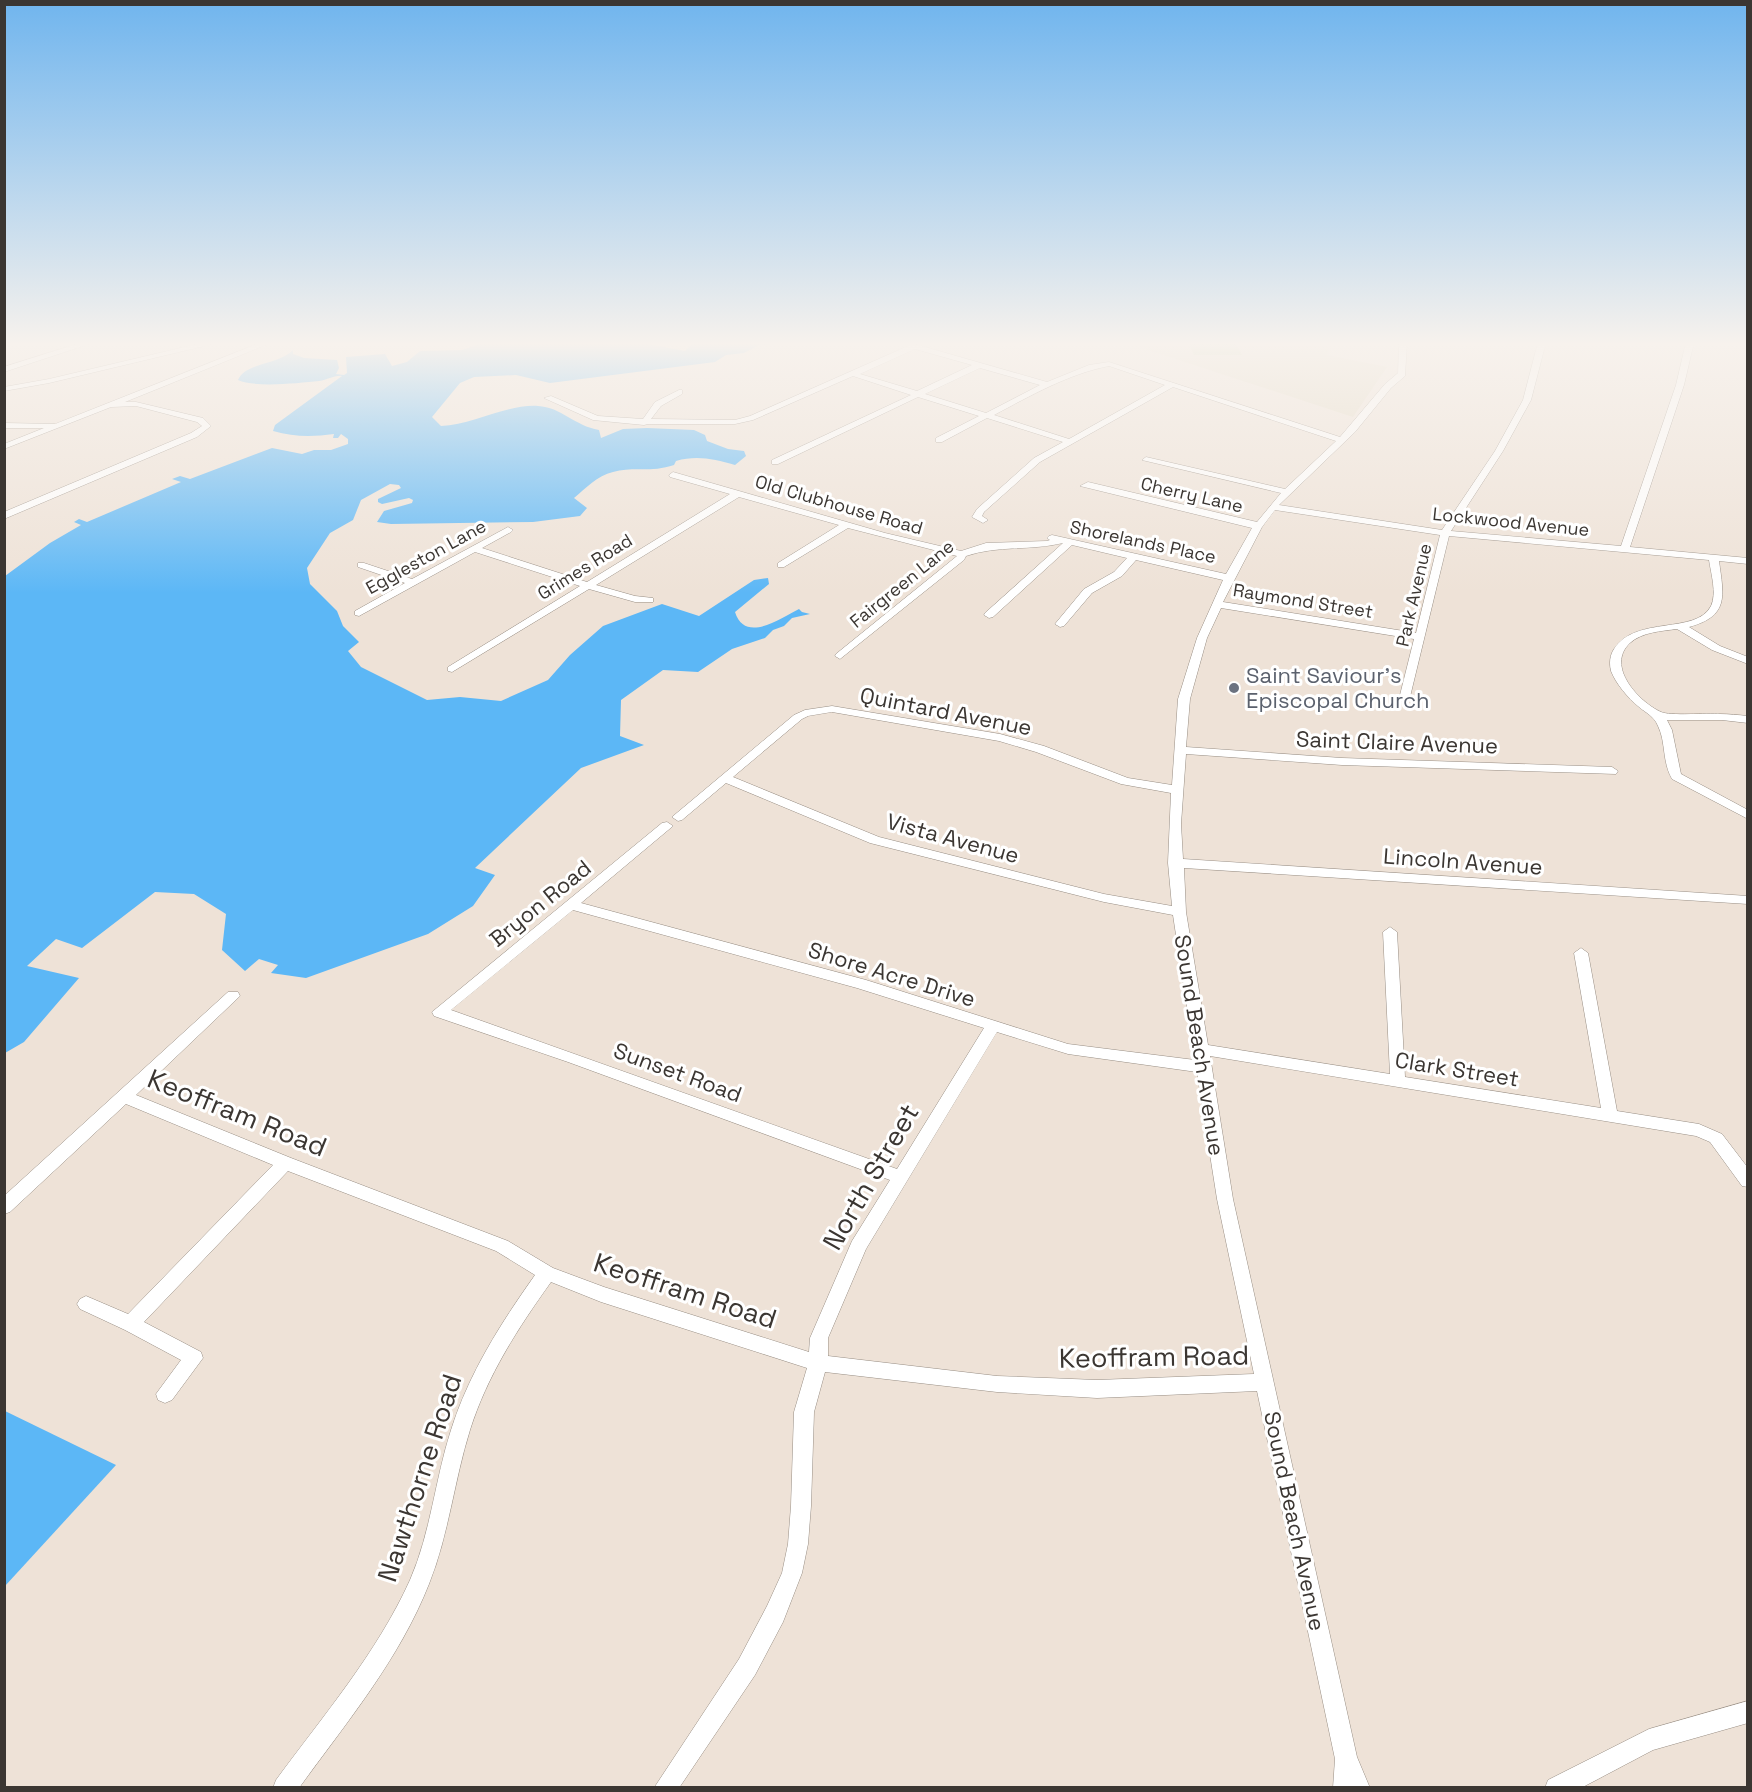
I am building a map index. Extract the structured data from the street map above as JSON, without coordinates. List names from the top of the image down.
{
  "streets": {
    "street": [
      "Cherry Lane",
      "Old Clubhouse Road",
      "Lockwood Avenue",
      "Shorelands Place",
      "Eggleston Lane",
      "Grimes Road",
      "Fairgreen Lane",
      "Park Avenue",
      "Raymond Street",
      "Quintard Avenue",
      "Saint Claire Avenue",
      "Vista Avenue",
      "Lincoln Avenue",
      "Bryon Road",
      "Shore Acre Drive",
      "Sound Beach Avenue",
      "Clark Street",
      "Sunset Road",
      "Keoffram Road",
      "North Street",
      "Nawthorne Road"
    ]
  },
  "crossings": [
    ["Cherry Lane", "Sound Beach Avenue"],
    ["Old Clubhouse Road", "Grimes Road"],
    ["Old Clubhouse Road", "Fairgreen Lane"],
    ["Lockwood Avenue", "Park Avenue"],
    ["Lockwood Avenue", "Sound Beach Avenue"],
    ["Shorelands Place", "Fairgreen Lane"],
    ["Shorelands Place", "Sound Beach Avenue"],
    ["Park Avenue", "Raymond Street"],
    ["Raymond Street", "Sound Beach Avenue"],
    ["Quintard Avenue", "Vista Avenue"],
    ["Quintard Avenue", "Sound Beach Avenue"],
    ["Saint Claire Avenue", "Sound Beach Avenue"],
    ["Vista Avenue", "Sound Beach Avenue"],
    ["Lincoln Avenue", "Sound Beach Avenue"],
    ["Bryon Road", "Shore Acre Drive"],
    ["Bryon Road", "Sunset Road"],
    ["Shore Acre Drive", "Sound Beach Avenue"],
    ["Shore Acre Drive", "North Street"],
    ["Sound Beach Avenue", "Clark Street"],
    ["Sound Beach Avenue", "Keoffram Road"],
    ["Sunset Road", "North Street"],
    ["Keoffram Road", "North Street"],
    ["Keoffram Road", "Nawthorne Road"]
  ],
  "places": ["Saint Saviour's Episcopal Church"]
}
